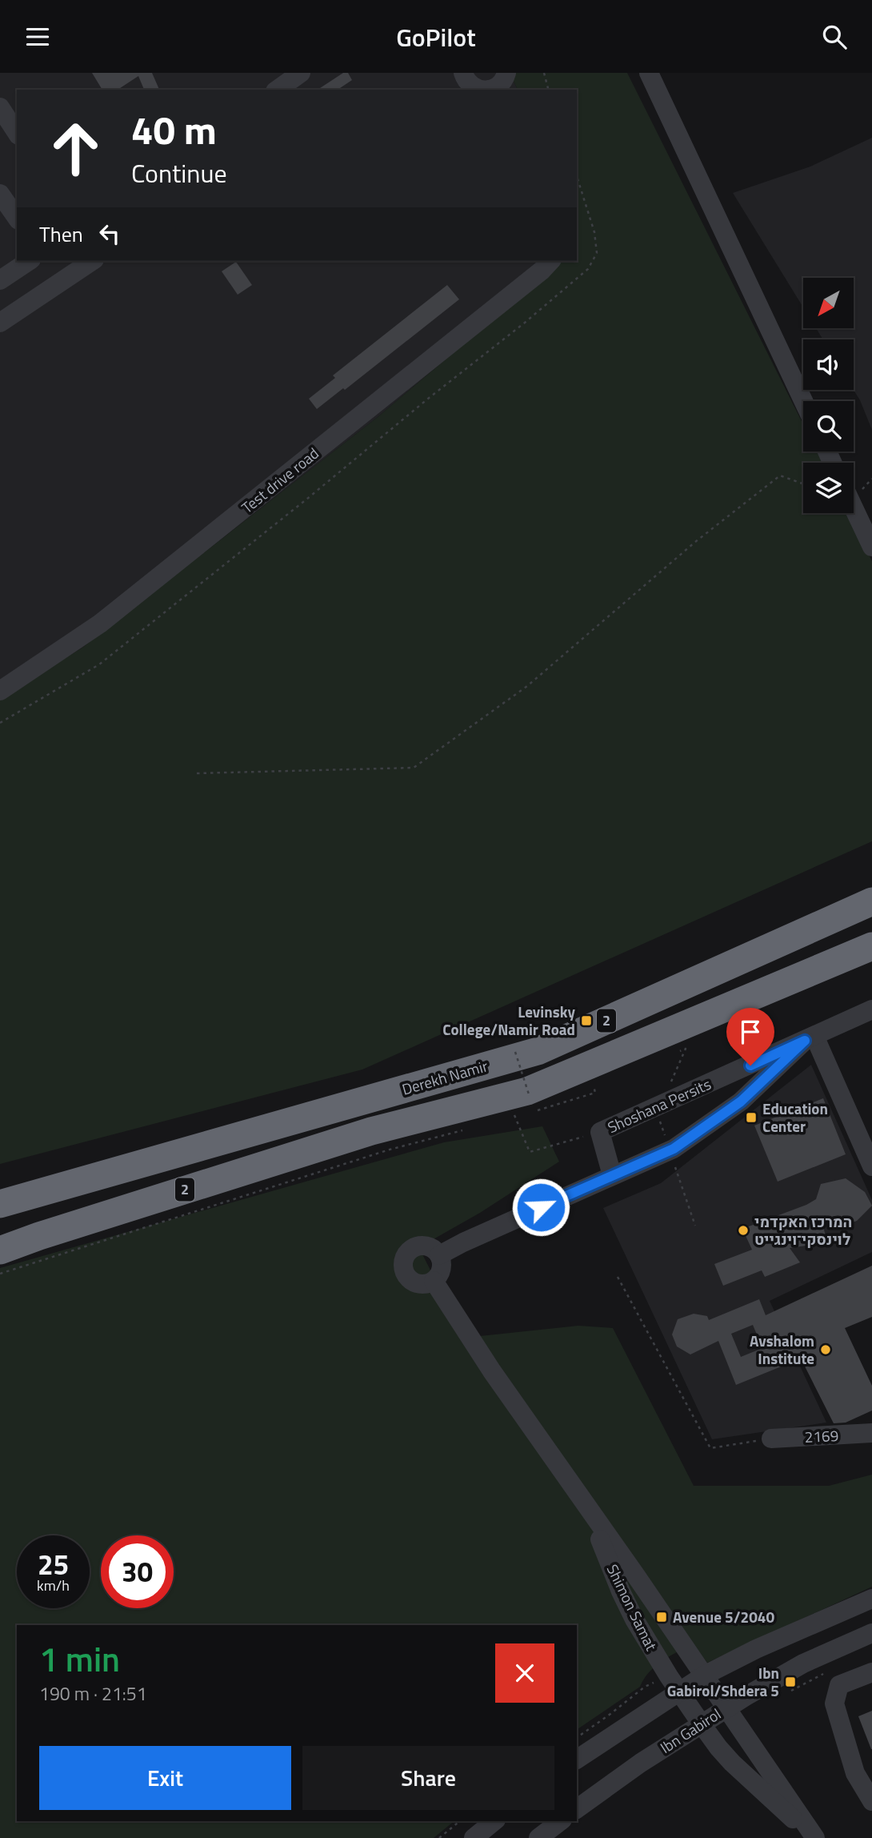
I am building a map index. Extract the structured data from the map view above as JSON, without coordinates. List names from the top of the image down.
{
  "streets": {
    "highway": ["2", "Derekh Namir"],
    "street": [
      "Test drive road",
      "Shoshana Persits",
      "2169",
      "Shimon Samat",
      "Ibn Gabirol"
    ]
  },
  "crossings": [
    ["Shimon Samat", "Ibn Gabirol"]
  ],
  "places": {
    "transit": [
      "Levinsky College/Namir Road",
      "Education Center",
      "Avenue 5/2040",
      "Ibn Gabirol/Shdera 5"
    ],
    "other": ["המרכז האקדמי לוינסקי־וינגייט", "Avshalom Institute"]
  },
  "north": "bottom left",
  "page": {
    "header": "GoPilot",
    "turn": ["40 m", "Continue"],
    "then": "Then",
    "speed": "25 km/h",
    "limit": "30",
    "heading": ["1 min", "190 m · 21:51"],
    "buttons": ["Exit", "Share"]
  }
}
